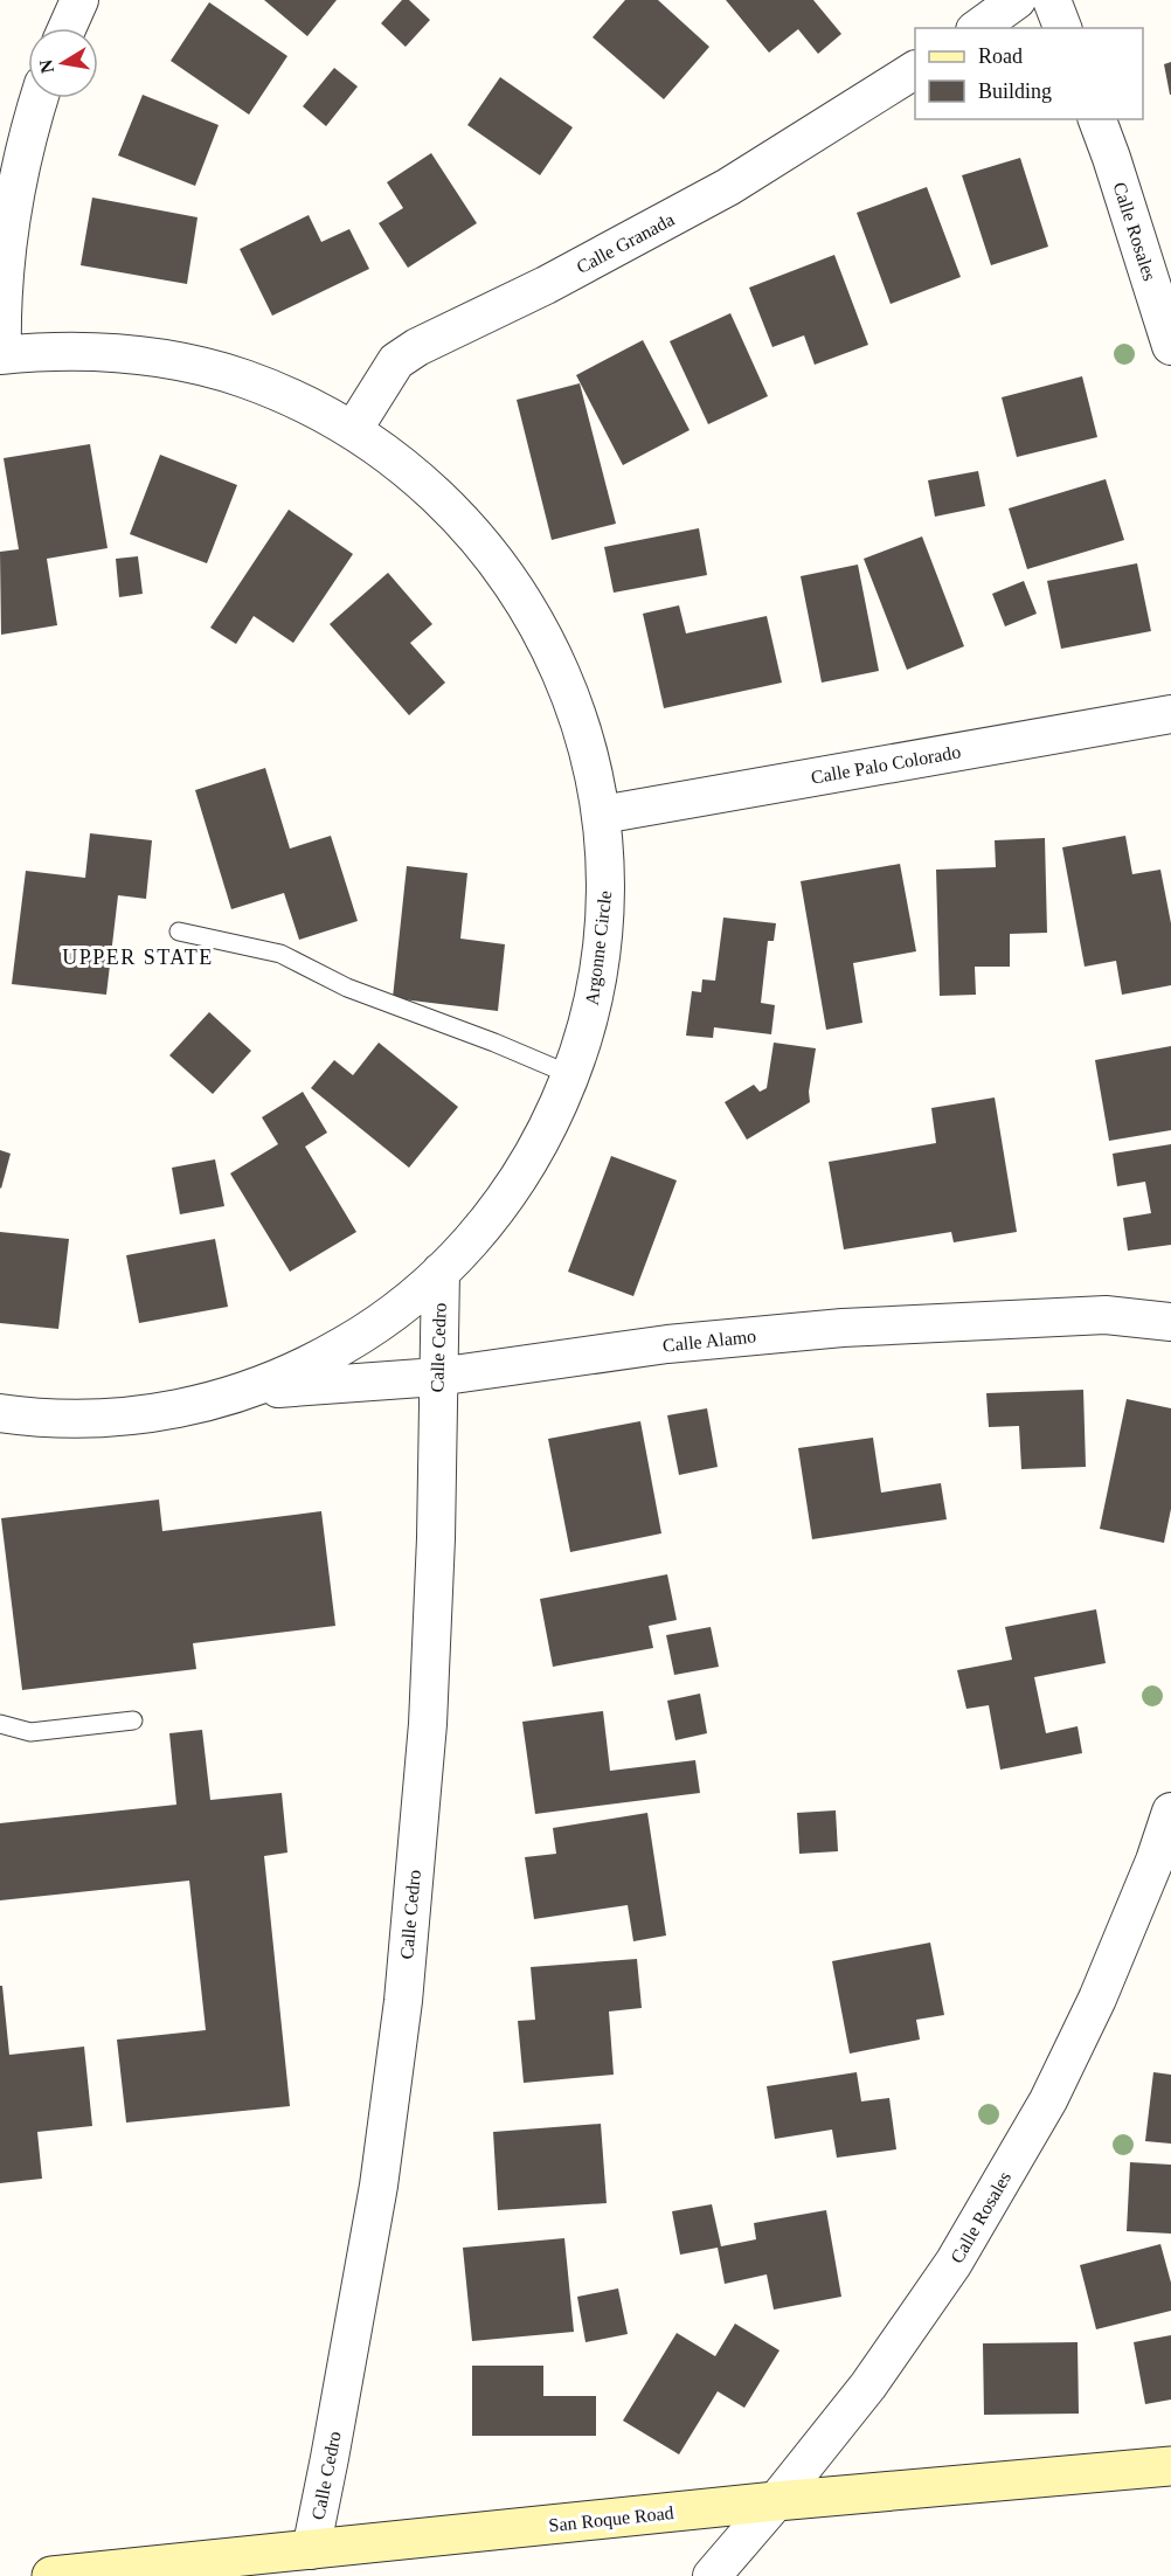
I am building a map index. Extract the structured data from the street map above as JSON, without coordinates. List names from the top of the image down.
{
  "streets": {
    "street": [
      "Calle Rosales",
      "Calle Granada",
      "Calle Palo Colorado",
      "Argonne Circle",
      "Calle Alamo",
      "Calle Cedro",
      "San Roque Road"
    ]
  },
  "crossings": [
    ["Calle Rosales", "San Roque Road"],
    ["Calle Granada", "Argonne Circle"],
    ["Calle Palo Colorado", "Argonne Circle"],
    ["Argonne Circle", "Calle Alamo"],
    ["Argonne Circle", "Calle Cedro"],
    ["Calle Alamo", "Calle Cedro"],
    ["Calle Cedro", "San Roque Road"]
  ],
  "districts": ["UPPER STATE"],
  "legend": ["Road", "Building"],
  "north": "left"
}
